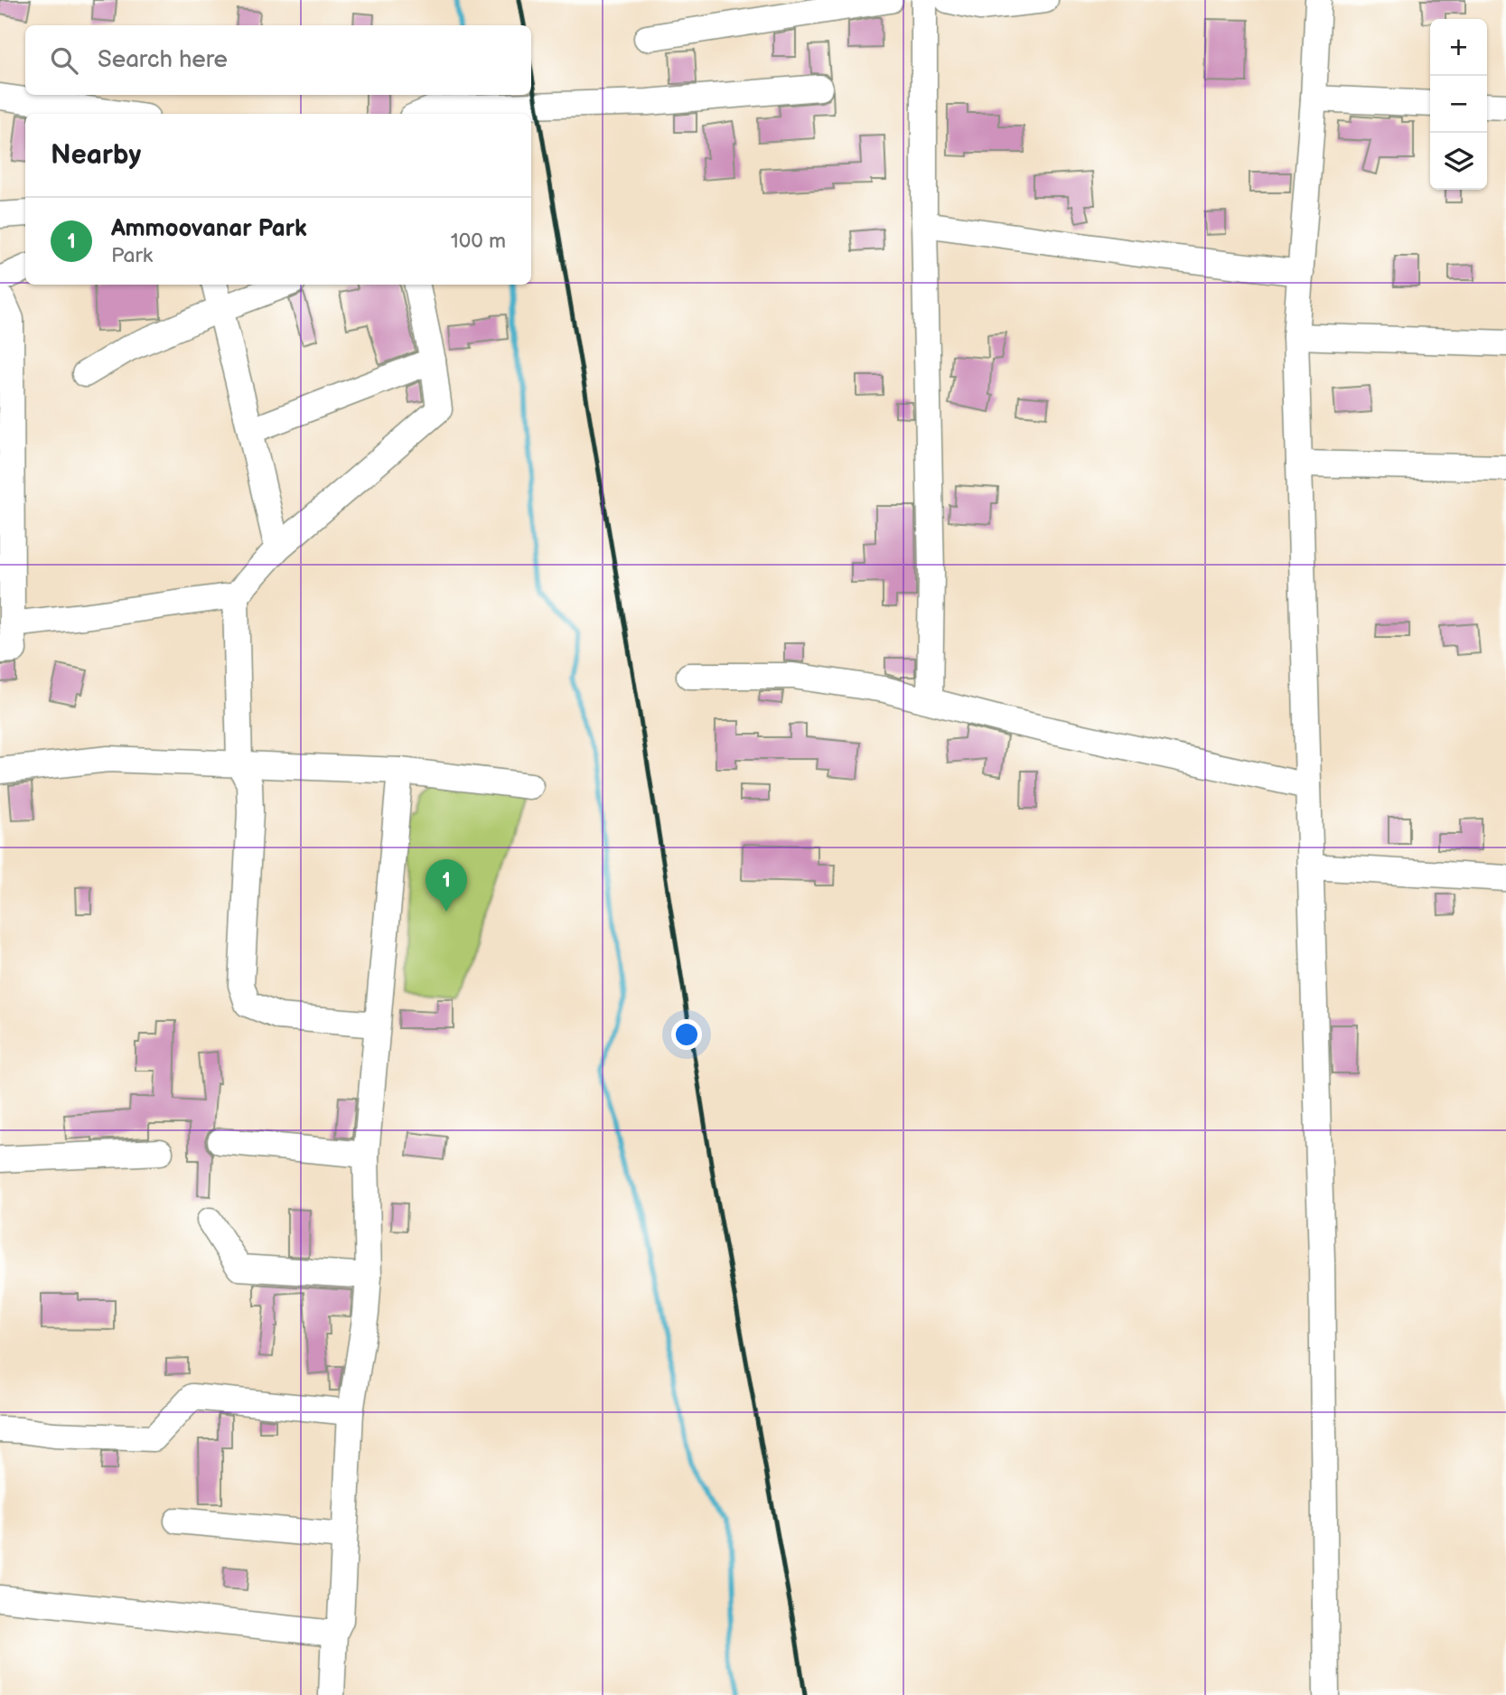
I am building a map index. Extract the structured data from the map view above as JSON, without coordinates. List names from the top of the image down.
{
  "page": {
    "map_buttons": ["+", "−"],
    "search": "Search here",
    "heading": "Nearby",
    "list": [
      {
        "mark": "1",
        "name": "Ammoovanar Park",
        "note": "Park",
        "value": "100 m"
      }
    ],
    "pins": "1"
  }
}
